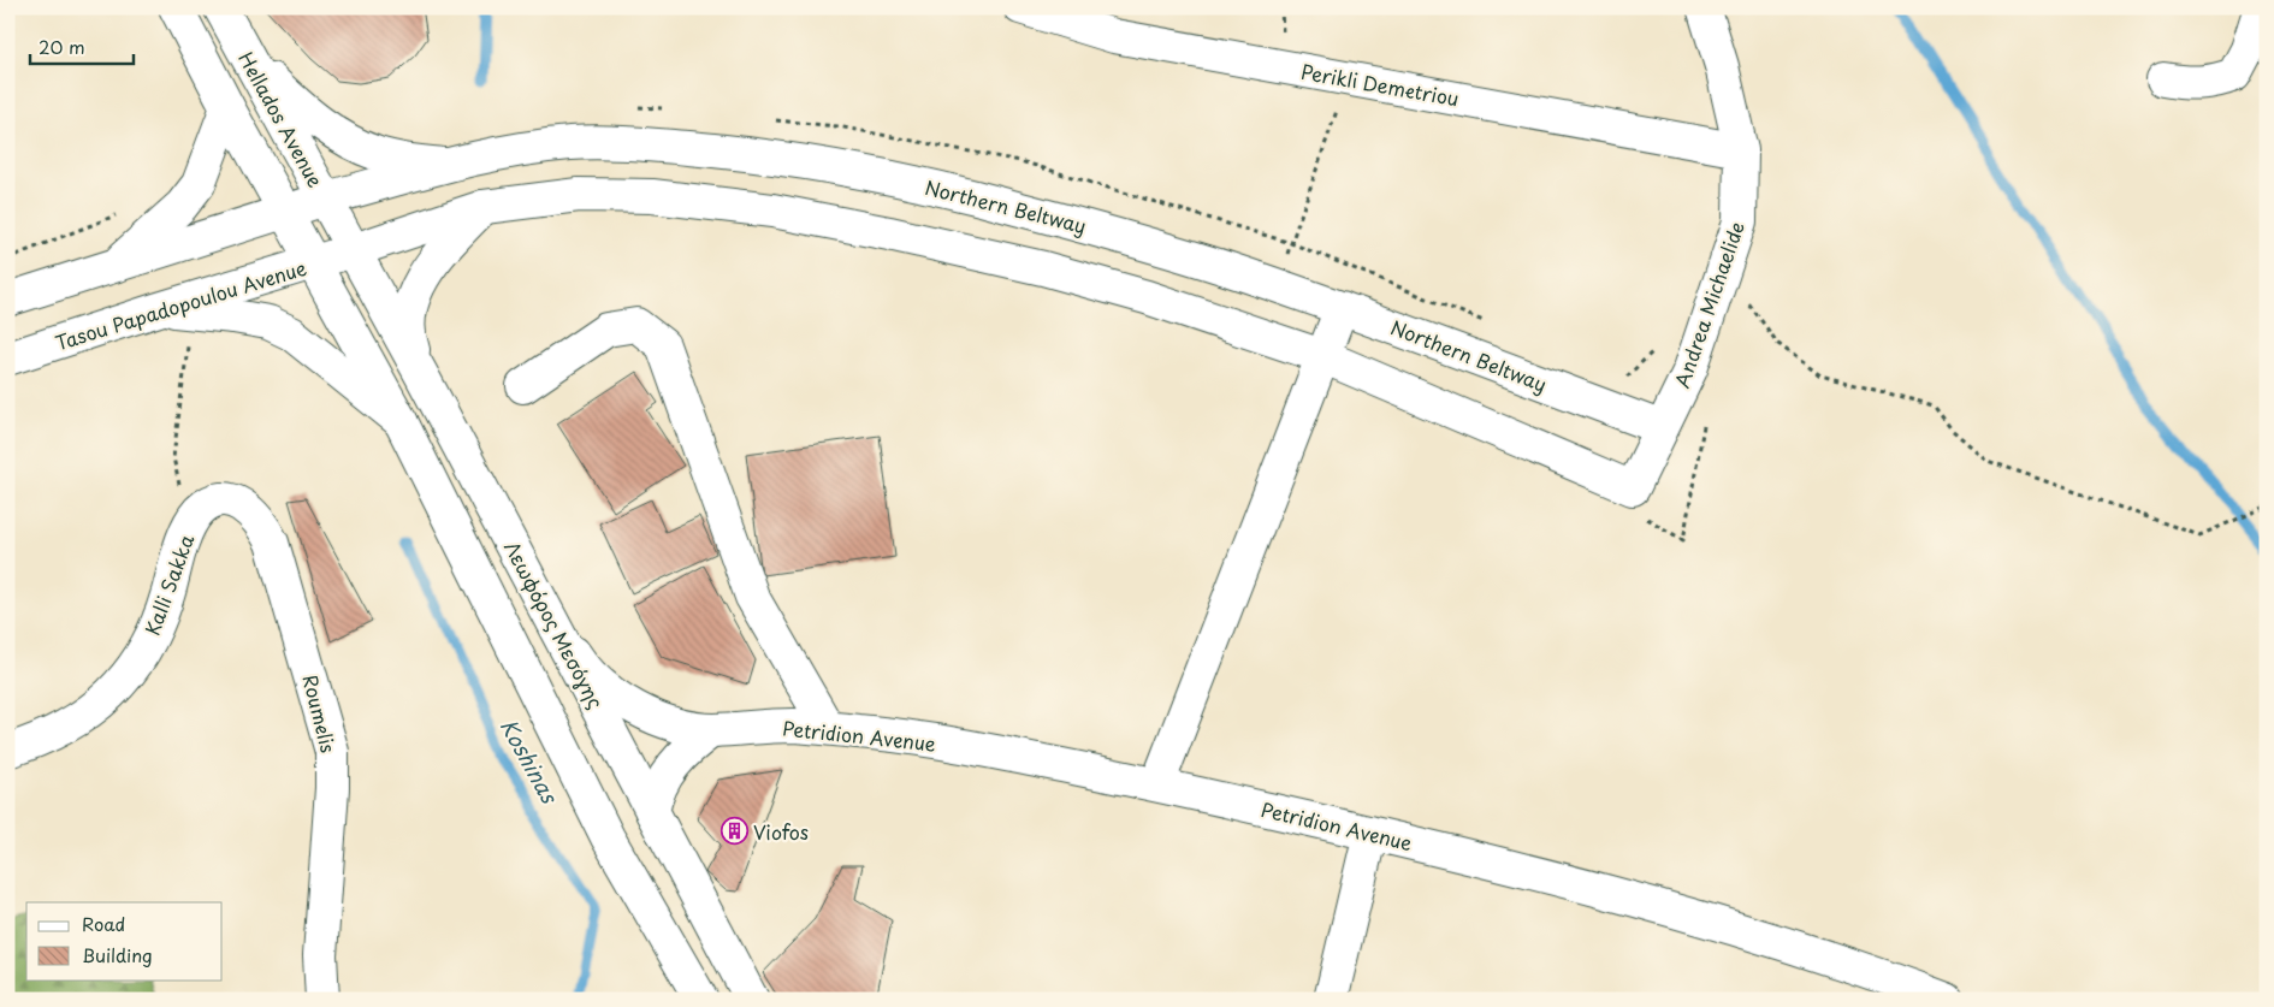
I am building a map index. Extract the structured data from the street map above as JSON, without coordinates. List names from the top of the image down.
{
  "streets": {
    "main road": [
      "Perikli Demetriou",
      "Hellados Avenue",
      "Northern Beltway",
      "Tasou Papadopoulou Avenue",
      "Andrea Michaelide",
      "Kalli Sakka",
      "Λεωφόρος Μεσόγης",
      "Roumelis",
      "Petridion Avenue"
    ]
  },
  "crossings": [
    ["Perikli Demetriou", "Andrea Michaelide"],
    ["Hellados Avenue", "Northern Beltway"],
    ["Hellados Avenue", "Tasou Papadopoulou Avenue"],
    ["Hellados Avenue", "Λεωφόρος Μεσόγης"],
    ["Northern Beltway", "Andrea Michaelide"],
    ["Tasou Papadopoulou Avenue", "Λεωφόρος Μεσόγης"],
    ["Kalli Sakka", "Roumelis"],
    ["Λεωφόρος Μεσόγης", "Petridion Avenue"]
  ],
  "water": ["Koshinas"],
  "places": {
    "building": ["Viofos"]
  },
  "legend": ["Road", "Building"],
  "scale_bar": "20 m"
}
